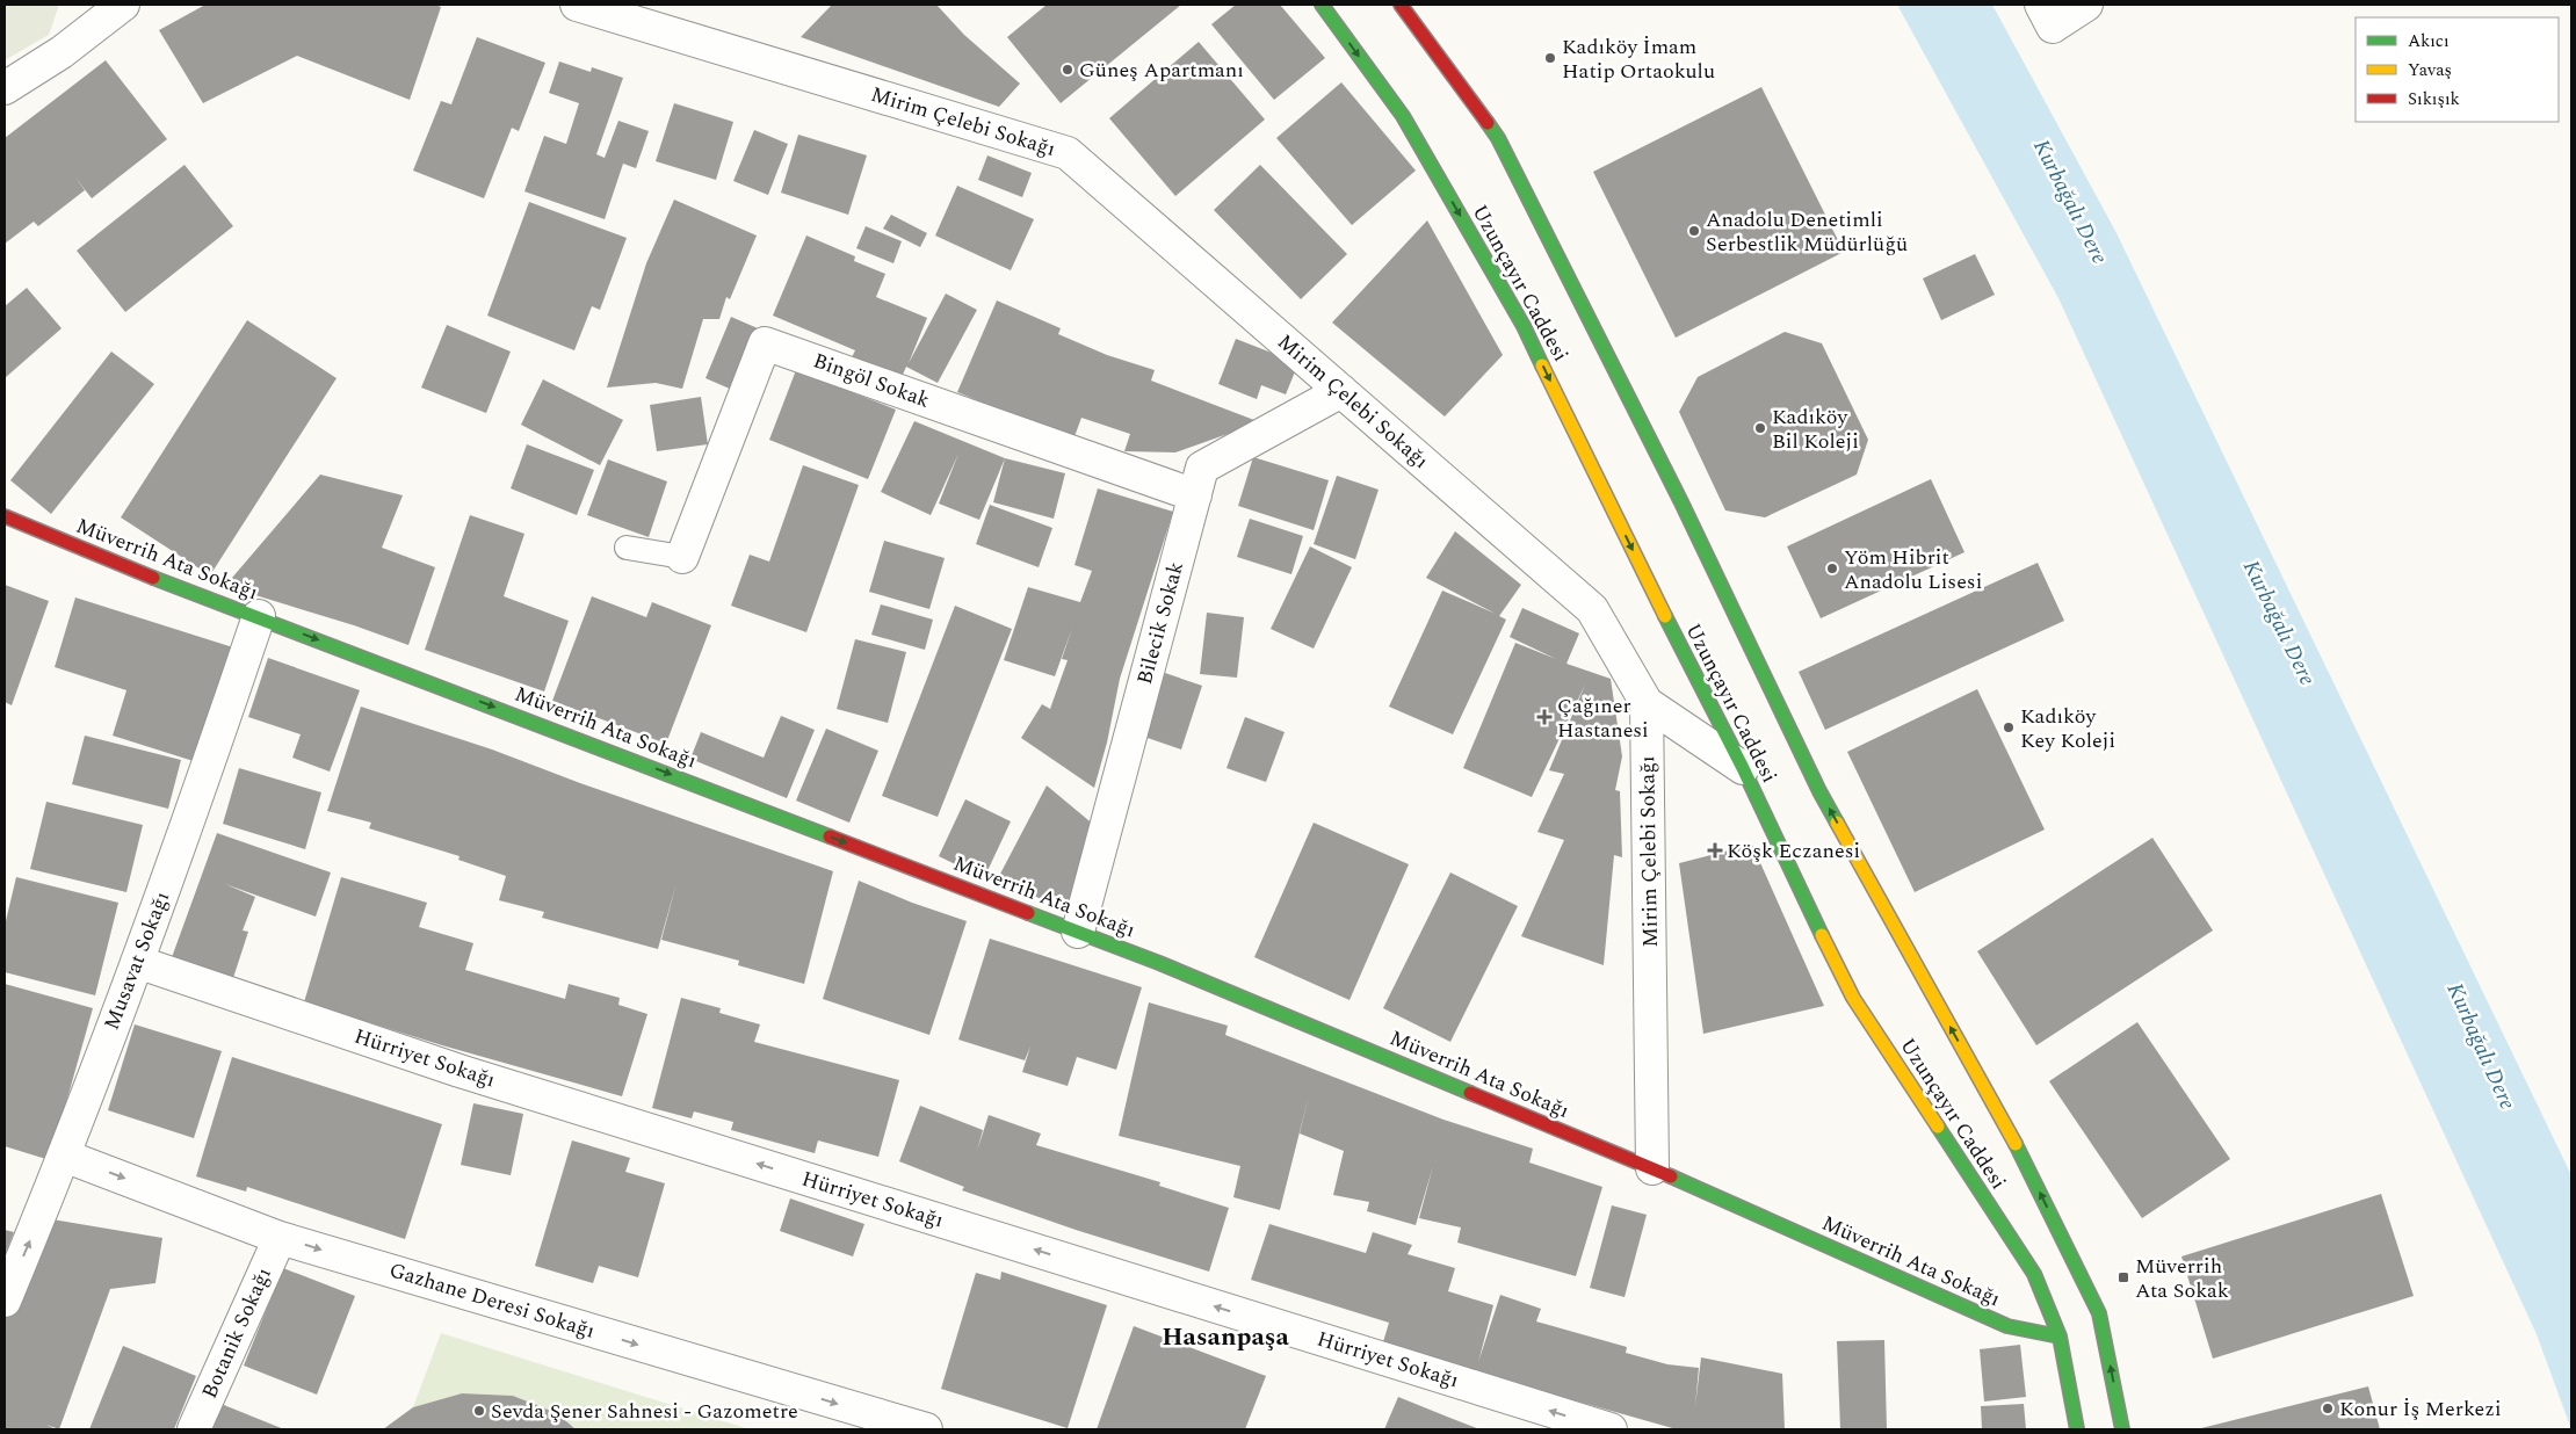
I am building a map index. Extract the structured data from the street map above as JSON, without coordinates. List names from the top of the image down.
{
  "streets": {
    "main road": ["Uzunçayır Caddesi", "Müverrih Ata Sokağı"],
    "street": [
      "Mirim Çelebi Sokağı",
      "Bingöl Sokak",
      "Bilecik Sokak",
      "Musavat Sokağı",
      "Hürriyet Sokağı",
      "Gazhane Deresi Sokağı",
      "Botanik Sokağı"
    ]
  },
  "crossings": [
    ["Mirim Çelebi Sokağı", "Müverrih Ata Sokağı"],
    ["Mirim Çelebi Sokağı", "Bilecik Sokak"],
    ["Uzunçayır Caddesi", "Müverrih Ata Sokağı"],
    ["Bingöl Sokak", "Bilecik Sokak"],
    ["Müverrih Ata Sokağı", "Bilecik Sokak"],
    ["Müverrih Ata Sokağı", "Musavat Sokağı"],
    ["Musavat Sokağı", "Hürriyet Sokağı"],
    ["Musavat Sokağı", "Gazhane Deresi Sokağı"],
    ["Gazhane Deresi Sokağı", "Botanik Sokağı"]
  ],
  "one_way": ["Müverrih Ata Sokağı", "Hürriyet Sokağı", "Gazhane Deresi Sokağı"],
  "districts": ["Hasanpaşa"],
  "water": ["Kurbağalı Dere"],
  "places": {
    "other": [
      "Kadıköy İmam Hatip Ortaokulu",
      "Güneş Apartmanı",
      "Anadolu Denetimli Serbestlik Müdürlüğü",
      "Kadıköy Bil Koleji",
      "Yöm Hibrit Anadolu Lisesi",
      "Kadıköy Key Koleji",
      "Konur İş Merkezi",
      "Sevda Şener Sahnesi - Gazometre"
    ],
    "health": ["Çağıner Hastanesi", "Köşk Eczanesi"],
    "transit": ["Müverrih Ata Sokak"]
  },
  "legend": ["Akıcı", "Yavaş", "Sıkışık"]
}
